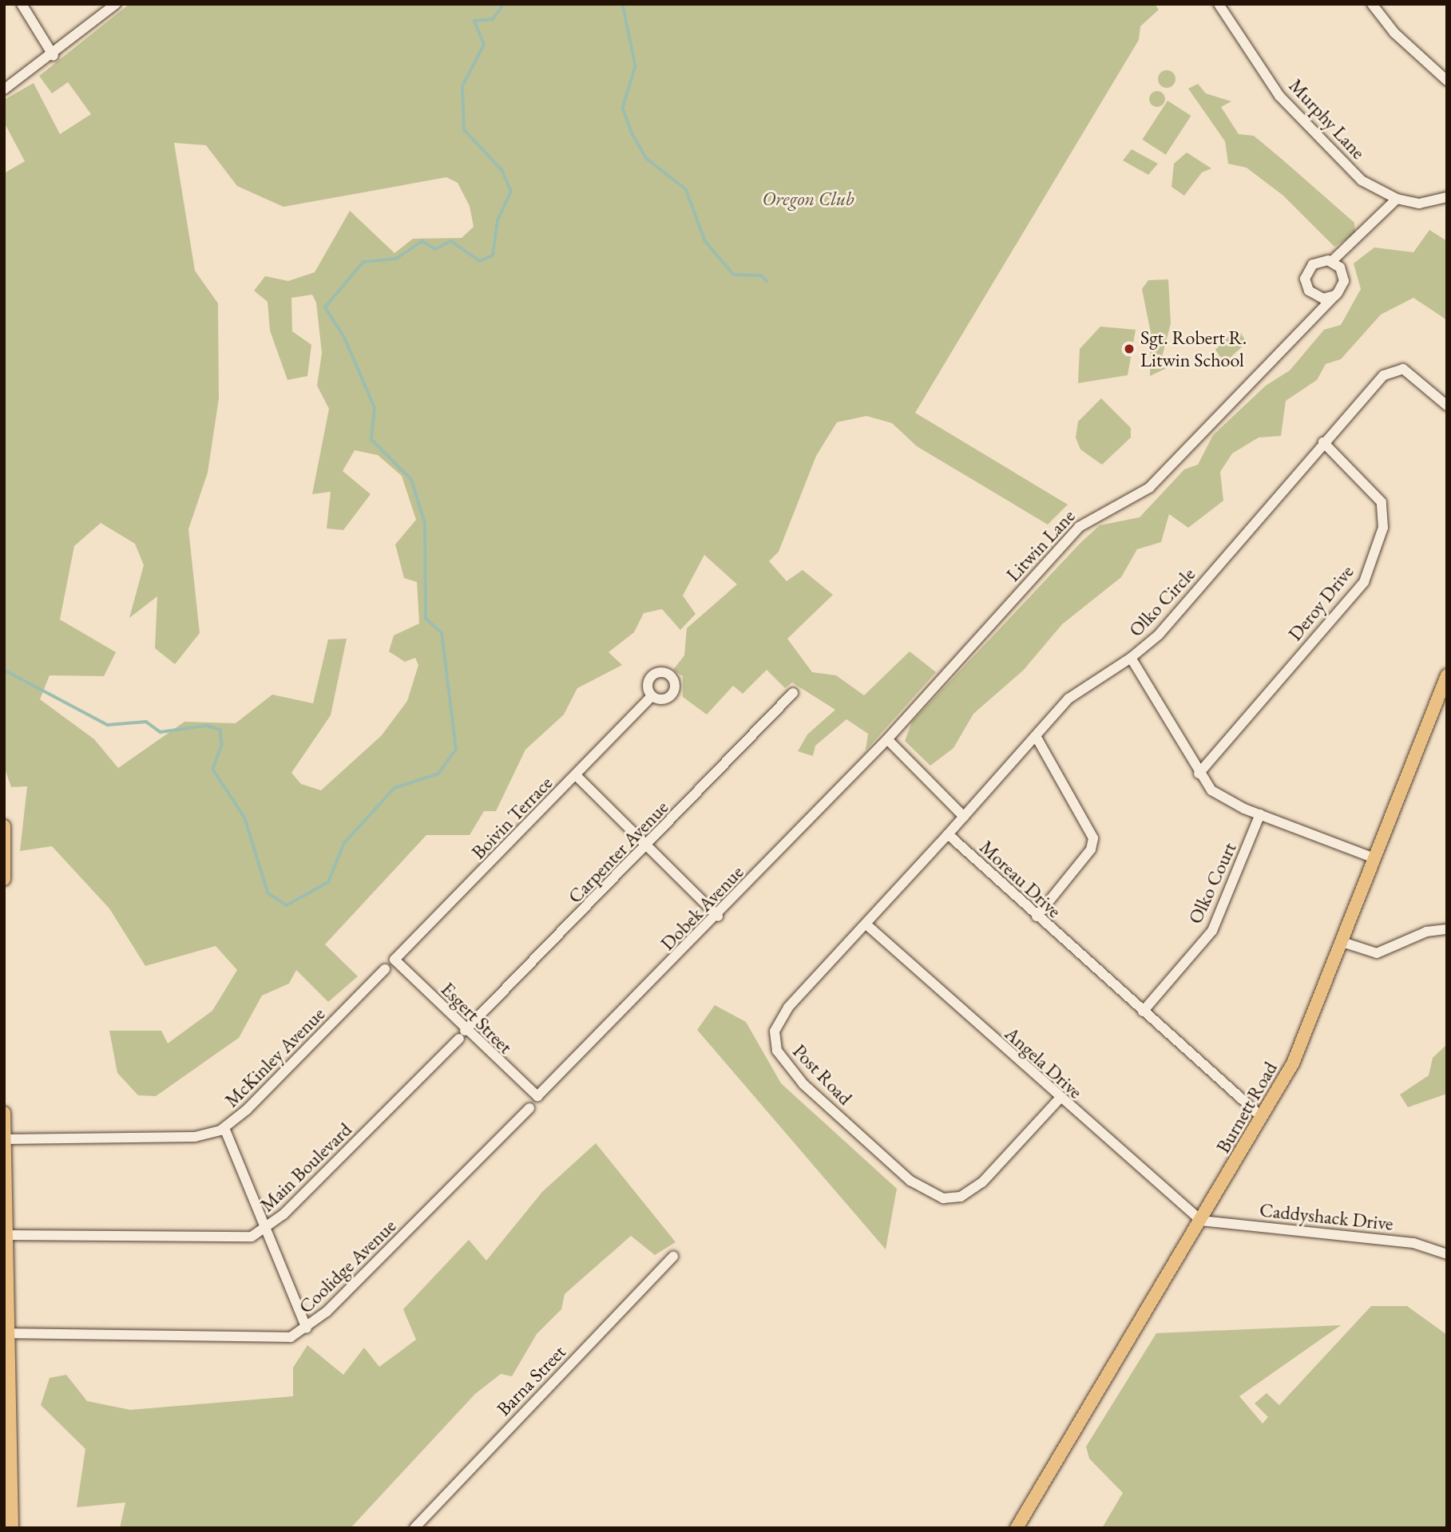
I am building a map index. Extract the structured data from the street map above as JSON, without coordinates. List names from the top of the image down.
{
  "streets": {
    "main road": ["Burnett Road"],
    "street": [
      "Murphy Lane",
      "Litwin Lane",
      "Olko Circle",
      "Deroy Drive",
      "Boivin Terrace",
      "Carpenter Avenue",
      "Moreau Drive",
      "Olko Court",
      "Dobek Avenue",
      "Esgert Street",
      "McKinley Avenue",
      "Angela Drive",
      "Post Road",
      "Main Boulevard",
      "Caddyshack Drive",
      "Coolidge Avenue",
      "Barna Street"
    ]
  },
  "crossings": [
    ["Litwin Lane", "Dobek Avenue"],
    ["Olko Circle", "Deroy Drive"],
    ["Olko Circle", "Olko Court"],
    ["Olko Circle", "Burnett Road"],
    ["Boivin Terrace", "Esgert Street"],
    ["Carpenter Avenue", "Esgert Street"],
    ["Carpenter Avenue", "Main Boulevard"],
    ["Moreau Drive", "Olko Court"],
    ["Moreau Drive", "Post Road"],
    ["Moreau Drive", "Burnett Road"],
    ["Dobek Avenue", "Esgert Street"],
    ["Esgert Street", "Main Boulevard"],
    ["Angela Drive", "Post Road"],
    ["Angela Drive", "Burnett Road"],
    ["Angela Drive", "Caddyshack Drive"],
    ["Burnett Road", "Caddyshack Drive"]
  ],
  "parks": ["Oregon Club"],
  "places": ["Sgt. Robert R. Litwin School"]
}
